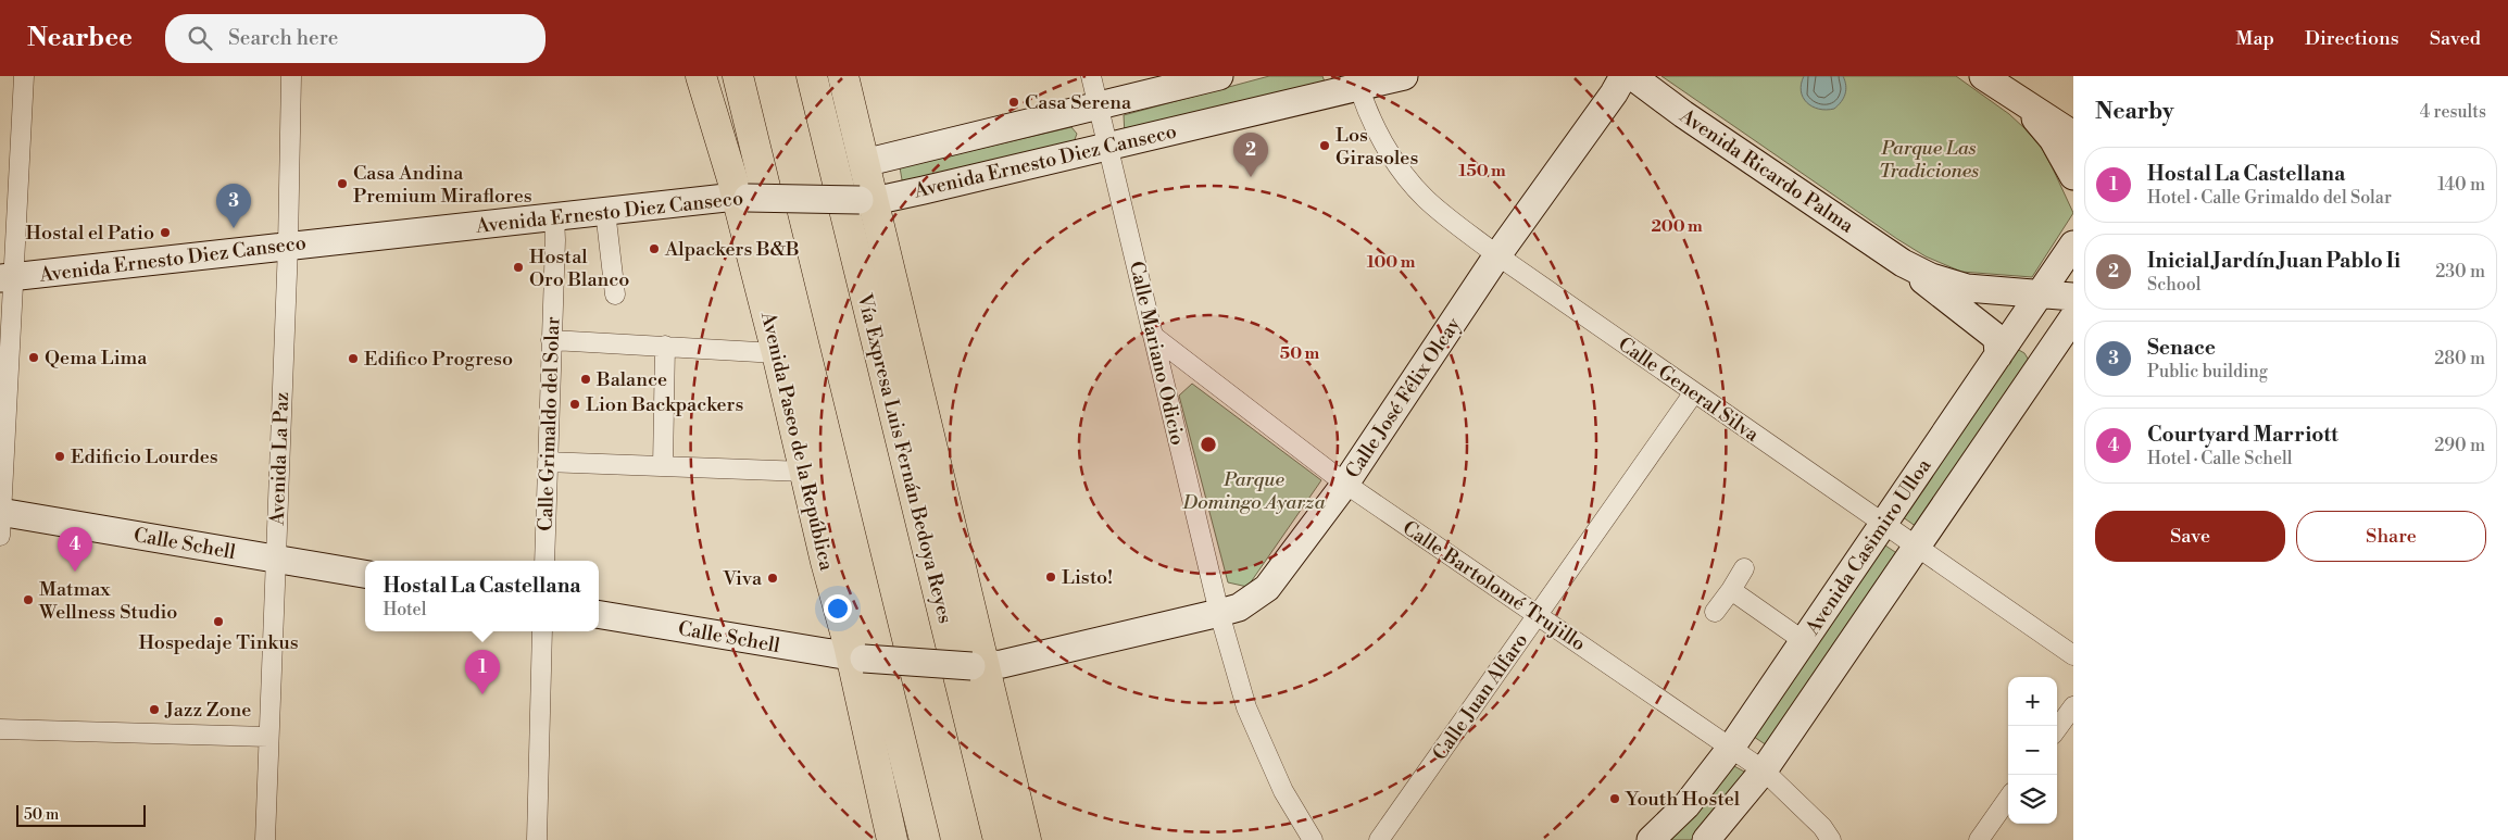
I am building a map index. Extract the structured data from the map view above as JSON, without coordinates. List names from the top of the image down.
{
  "streets": {
    "main road": ["Avenida Paseo de la República", "Vía Expresa Luis Fernán Bedoya Reyes"],
    "street": [
      "Avenida Ernesto Diez Canseco",
      "Avenida Ricardo Palma",
      "Calle Mariano Odicio",
      "Calle General Silva",
      "Calle José Félix Olcay",
      "Calle Grimaldo del Solar",
      "Avenida La Paz",
      "Calle Schell",
      "Avenida Casimiro Ulloa",
      "Calle Bartolomé Trujillo",
      "Calle Juan Alfaro"
    ]
  },
  "crossings": [
    ["Avenida Ernesto Diez Canseco", "Calle Mariano Odicio"],
    ["Avenida Ernesto Diez Canseco", "Calle General Silva"],
    ["Avenida Ernesto Diez Canseco", "Calle Grimaldo del Solar"],
    ["Avenida Ernesto Diez Canseco", "Avenida Paseo de la República"],
    ["Avenida Ernesto Diez Canseco", "Avenida La Paz"],
    ["Avenida Ricardo Palma", "Avenida Casimiro Ulloa"],
    ["Calle Mariano Odicio", "Calle José Félix Olcay"],
    ["Calle Mariano Odicio", "Calle Bartolomé Trujillo"],
    ["Calle General Silva", "Calle José Félix Olcay"],
    ["Calle General Silva", "Avenida Casimiro Ulloa"],
    ["Calle General Silva", "Calle Juan Alfaro"],
    ["Calle José Félix Olcay", "Avenida Paseo de la República"],
    ["Calle José Félix Olcay", "Calle Schell"],
    ["Calle José Félix Olcay", "Calle Bartolomé Trujillo"],
    ["Avenida Paseo de la República", "Calle Schell"],
    ["Avenida La Paz", "Calle Schell"],
    ["Avenida Casimiro Ulloa", "Calle Bartolomé Trujillo"],
    ["Calle Bartolomé Trujillo", "Calle Juan Alfaro"]
  ],
  "parks": ["Parque Las Tradiciones", "Parque Domingo Ayarza"],
  "places": [
    "Casa Serena",
    "Los Girasoles",
    "Casa Andina Premium Miraflores",
    "Hostal el Patio",
    "Alpackers B&B",
    "Hostal Oro Blanco",
    "Qema Lima",
    "Edifico Progreso",
    "Balance",
    "Lion Backpackers",
    "Edificio Lourdes",
    "Listo!",
    "Viva",
    "Matmax Wellness Studio",
    "Hospedaje Tinkus",
    "Jazz Zone",
    "Youth Hostel"
  ],
  "scale_bar": "50 m",
  "page": {
    "header": "Nearbee",
    "search": "Search here",
    "nav": ["Map", "Directions", "Saved"],
    "heading": ["Nearby", "4 results"],
    "pins": [
      "2",
      "3",
      "4",
      "1"
    ],
    "list": [
      {
        "mark": "1",
        "name": "Hostal La Castellana",
        "note": "Hotel · Calle Grimaldo del Solar",
        "value": "140 m"
      },
      {
        "mark": "2",
        "name": "Inicial Jardín Juan Pablo Ii",
        "note": "School",
        "value": "230 m"
      },
      {
        "mark": "3",
        "name": "Senace",
        "note": "Public building",
        "value": "280 m"
      },
      {
        "mark": "4",
        "name": "Courtyard Marriott",
        "note": "Hotel · Calle Schell",
        "value": "290 m"
      }
    ],
    "buttons": ["Save", "Share"],
    "popup": ["Hostal La Castellana", "Hotel"],
    "map_buttons": ["+", "−"],
    "scale": "50 m"
  },
  "rings": [
    "150 m",
    "200 m",
    "100 m",
    "50 m"
  ]
}
